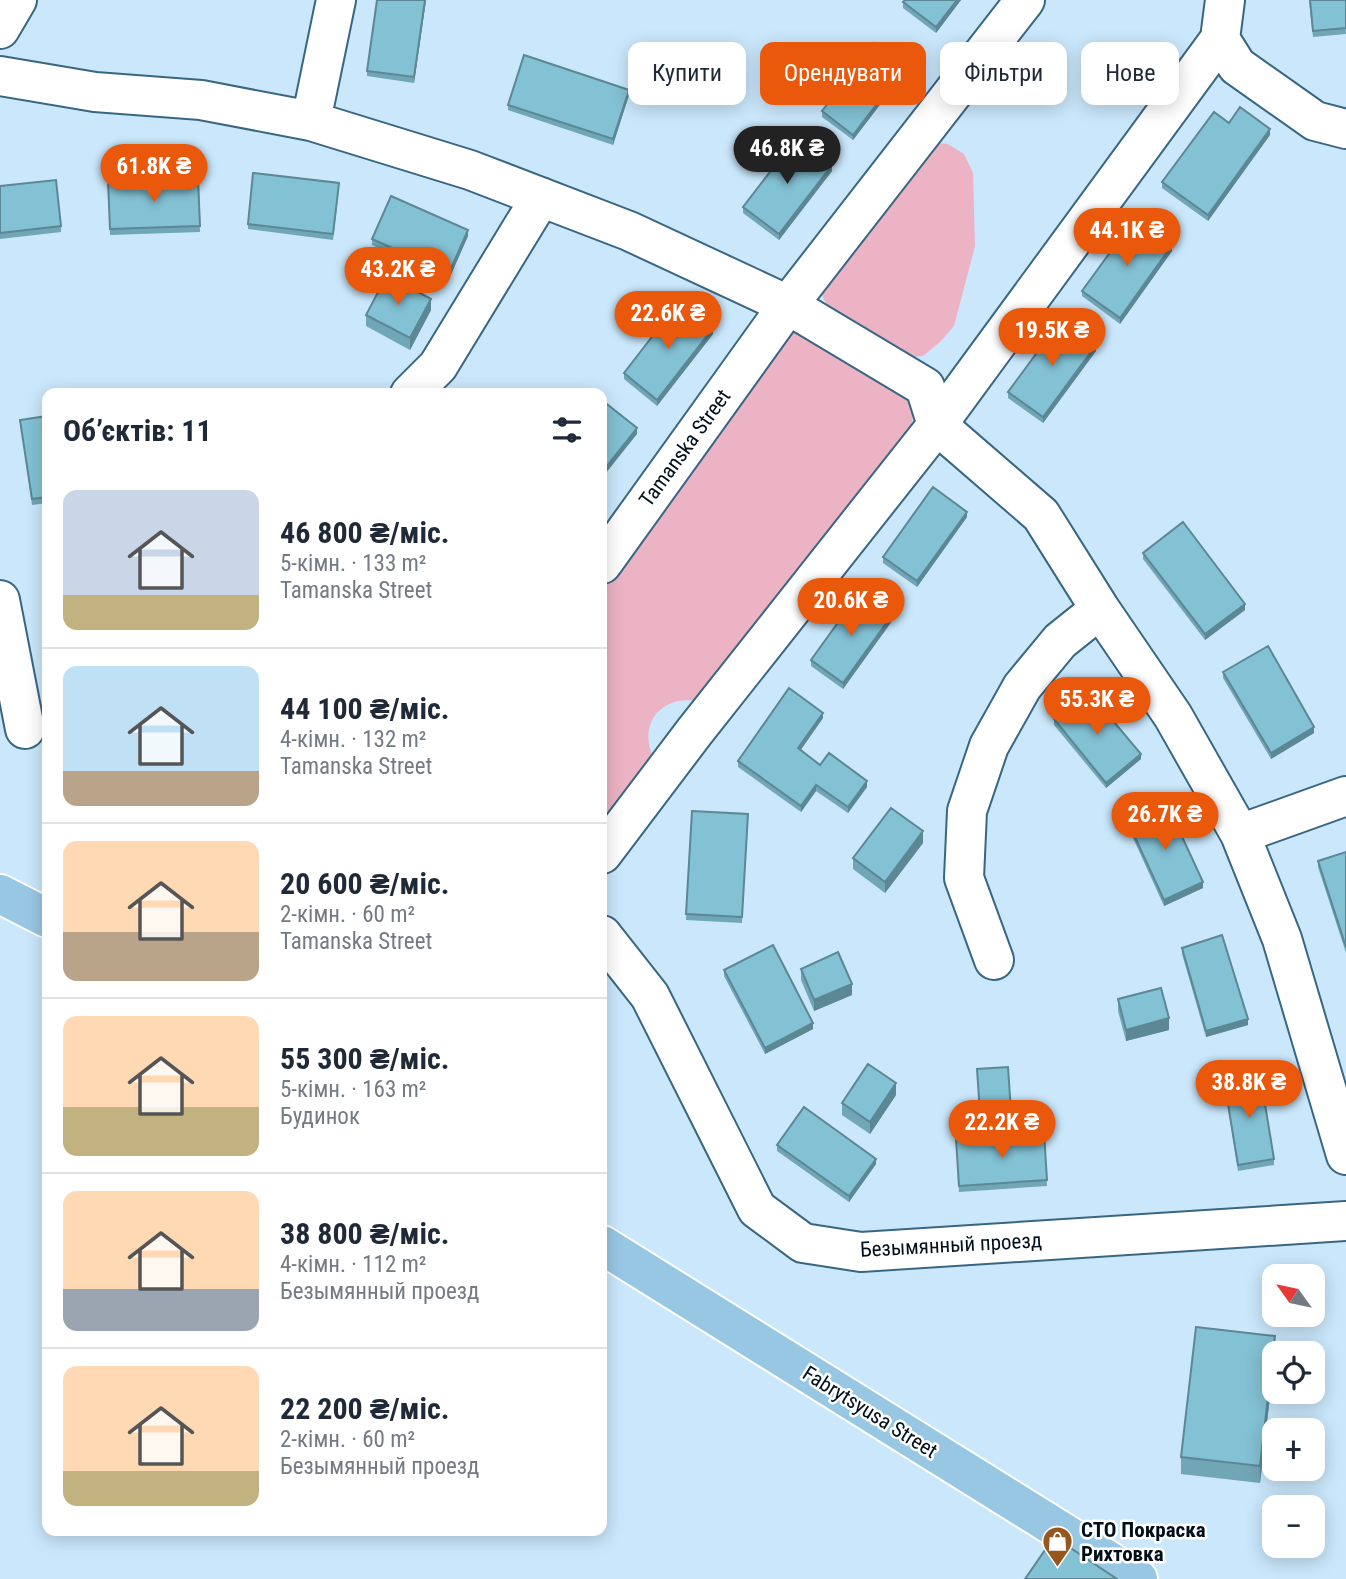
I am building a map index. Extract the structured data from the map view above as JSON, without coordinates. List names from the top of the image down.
{
  "streets": {
    "main road": ["Fabrytsyusa Street"],
    "street": ["Tamanska Street", "Безымянный проезд"]
  },
  "places": {
    "shop": ["СТО Покраска Рихтовка"]
  },
  "north": "top left",
  "page": {
    "chip": [
      "Купити",
      "Орендувати",
      "Фільтри",
      "Нове"
    ],
    "price": [
      "46.8K ₴",
      "61.8K ₴",
      "44.1K ₴",
      "43.2K ₴",
      "22.6K ₴",
      "19.5K ₴",
      "20.6K ₴",
      "55.3K ₴",
      "26.7K ₴",
      "38.8K ₴",
      "22.2K ₴"
    ],
    "heading": "Об’єктів: 11",
    "list": [
      {
        "name": "46 800 ₴/міс.",
        "note": "5-кімн. · 133 m² · Tamanska Street"
      },
      {
        "name": "44 100 ₴/міс.",
        "note": "4-кімн. · 132 m² · Tamanska Street"
      },
      {
        "name": "20 600 ₴/міс.",
        "note": "2-кімн. · 60 m² · Tamanska Street"
      },
      {
        "name": "55 300 ₴/міс.",
        "note": "5-кімн. · 163 m² · Будинок"
      },
      {
        "name": "38 800 ₴/міс.",
        "note": "4-кімн. · 112 m² · Безымянный проезд"
      },
      {
        "name": "22 200 ₴/міс.",
        "note": "2-кімн. · 60 m² · Безымянный проезд"
      }
    ],
    "map_buttons": ["+", "−"]
  }
}
